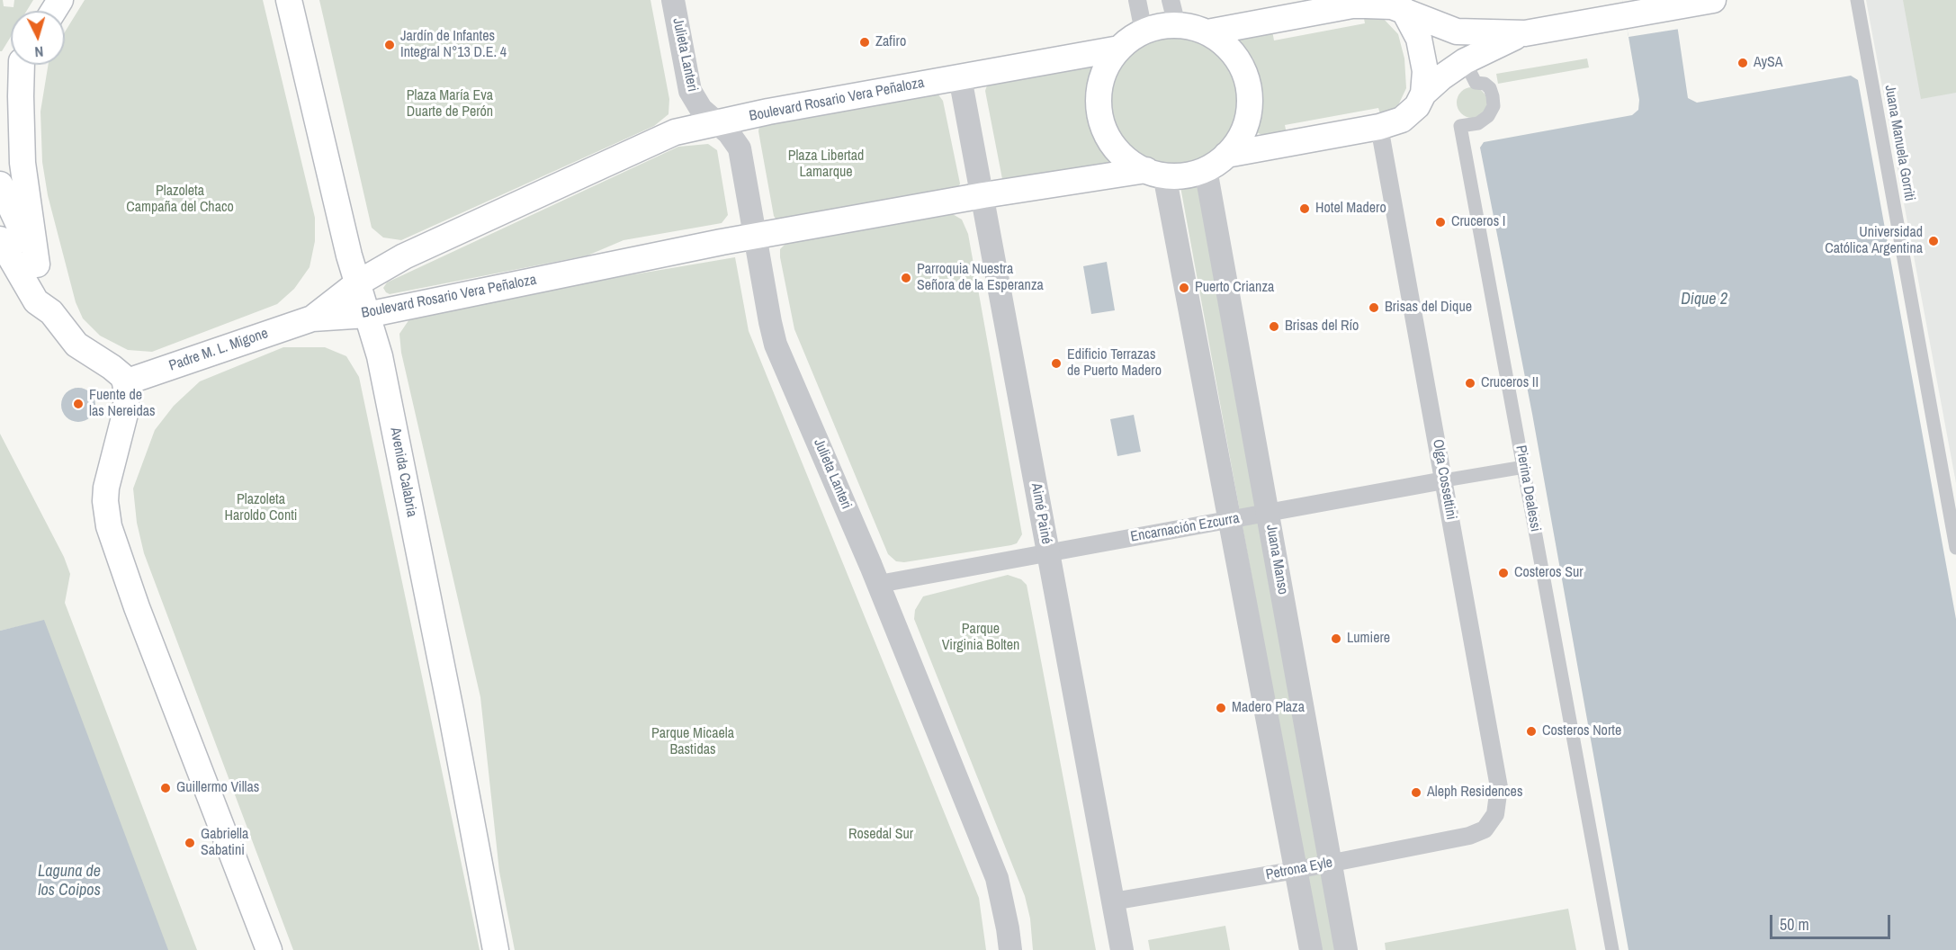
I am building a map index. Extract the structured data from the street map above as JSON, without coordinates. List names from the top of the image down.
{
  "streets": {
    "main road": ["Boulevard Rosario Vera Peñaloza", "Padre M. L. Migone", "Avenida Calabria"],
    "street": [
      "Julieta Lanteri",
      "Juana Manuela Gorriti",
      "Olga Cossettini",
      "Pierina Dealessi",
      "Aimé Painé",
      "Encarnación Ezcurra",
      "Juana Manso",
      "Petrona Eyle"
    ]
  },
  "crossings": [
    ["Julieta Lanteri", "Boulevard Rosario Vera Peñaloza"],
    ["Julieta Lanteri", "Encarnación Ezcurra"],
    ["Boulevard Rosario Vera Peñaloza", "Padre M. L. Migone"],
    ["Boulevard Rosario Vera Peñaloza", "Avenida Calabria"],
    ["Boulevard Rosario Vera Peñaloza", "Aimé Painé"],
    ["Boulevard Rosario Vera Peñaloza", "Juana Manso"],
    ["Olga Cossettini", "Encarnación Ezcurra"],
    ["Olga Cossettini", "Petrona Eyle"],
    ["Pierina Dealessi", "Encarnación Ezcurra"],
    ["Aimé Painé", "Encarnación Ezcurra"],
    ["Aimé Painé", "Petrona Eyle"],
    ["Encarnación Ezcurra", "Juana Manso"],
    ["Juana Manso", "Petrona Eyle"]
  ],
  "water": ["Dique 2", "Laguna de los Coipos"],
  "parks": [
    "Plaza María Eva Duarte de Perón",
    "Plaza Libertad Lamarque",
    "Plazoleta Campaña del Chaco",
    "Plazoleta Haroldo Conti",
    "Parque Virginia Bolten",
    "Parque Micaela Bastidas",
    "Rosedal Sur"
  ],
  "places": [
    "Zafiro",
    "Jardín de Infantes Integral N°13 D.E. 4",
    "AySA",
    "Hotel Madero",
    "Cruceros I",
    "Universidad Católica Argentina",
    "Parroquia Nuestra Señora de la Esperanza",
    "Puerto Crianza",
    "Brisas del Dique",
    "Brisas del Río",
    "Edificio Terrazas de Puerto Madero",
    "Cruceros II",
    "Fuente de las Nereidas",
    "Costeros Sur",
    "Lumiere",
    "Madero Plaza",
    "Costeros Norte",
    "Guillermo Villas",
    "Aleph Residences",
    "Gabriella Sabatini"
  ],
  "scale_bar": "50 m",
  "north": "bottom"
}
